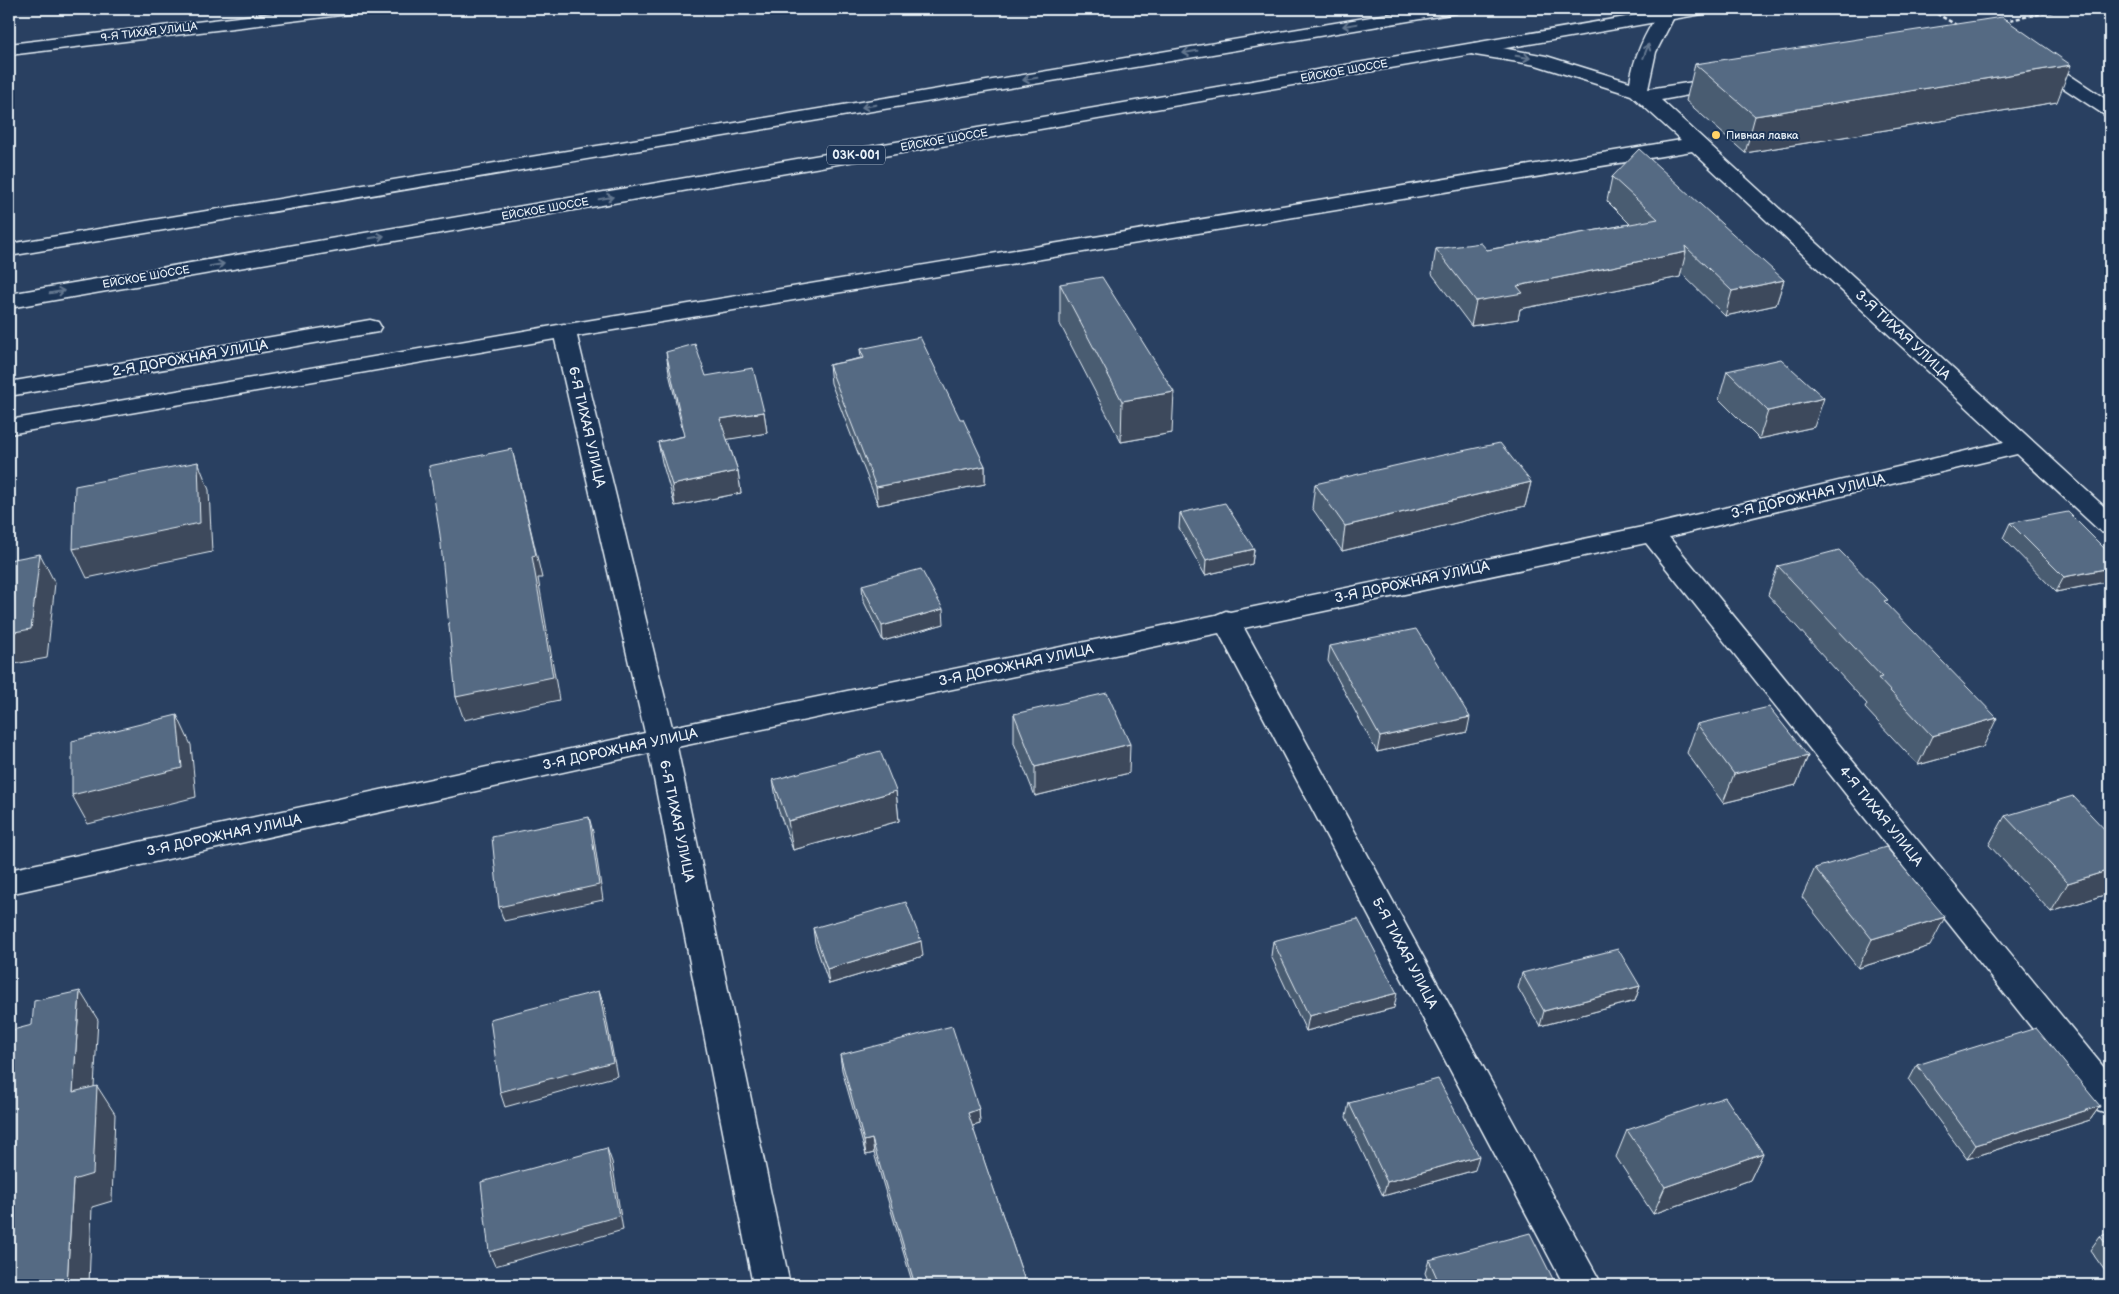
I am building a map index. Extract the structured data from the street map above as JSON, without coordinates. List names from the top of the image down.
{
  "streets": {
    "street": [
      "9-Я ТИХАЯ УЛИЦА",
      "ЕЙСКОЕ ШОССЕ",
      "03К-001",
      "3-Я ТИХАЯ УЛИЦА",
      "2-Я ДОРОЖНАЯ УЛИЦА",
      "6-Я ТИХАЯ УЛИЦА",
      "3-Я ДОРОЖНАЯ УЛИЦА",
      "4-Я ТИХАЯ УЛИЦА",
      "5-Я ТИХАЯ УЛИЦА"
    ]
  },
  "crossings": [
    ["3-Я ТИХАЯ УЛИЦА", "3-Я ДОРОЖНАЯ УЛИЦА"],
    ["6-Я ТИХАЯ УЛИЦА", "3-Я ДОРОЖНАЯ УЛИЦА"],
    ["3-Я ДОРОЖНАЯ УЛИЦА", "4-Я ТИХАЯ УЛИЦА"],
    ["3-Я ДОРОЖНАЯ УЛИЦА", "5-Я ТИХАЯ УЛИЦА"]
  ],
  "places": ["Пивная лавка"]
}
